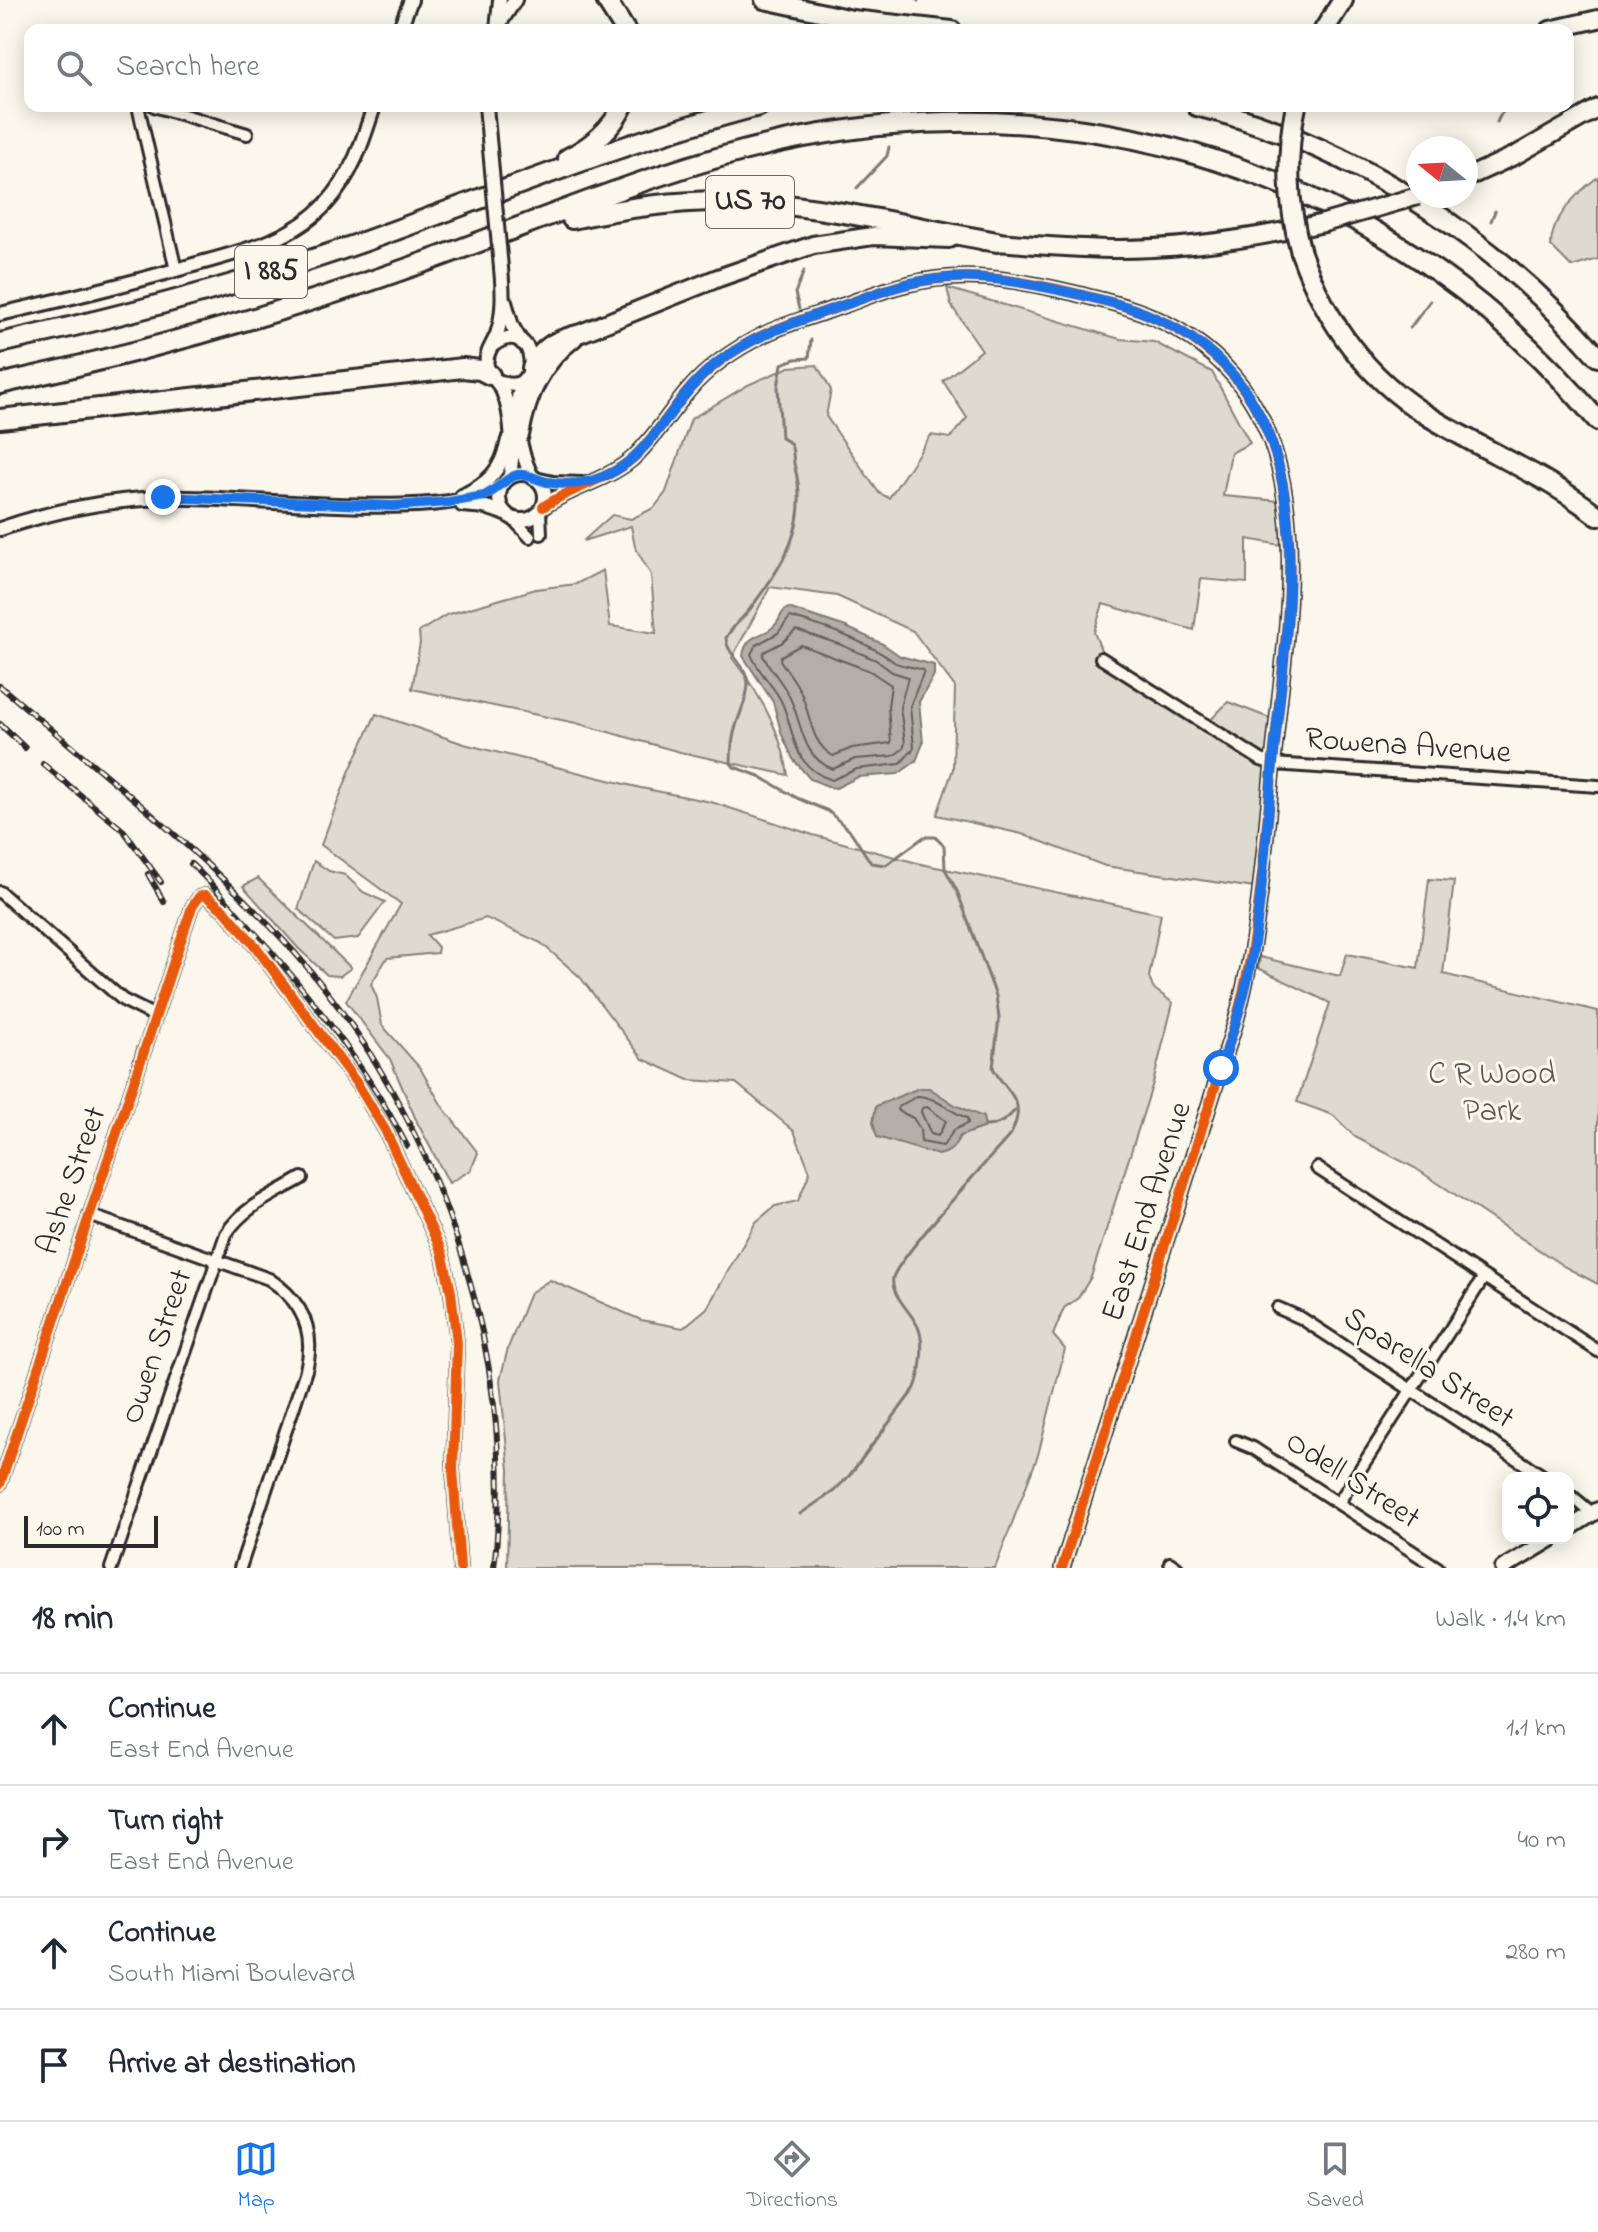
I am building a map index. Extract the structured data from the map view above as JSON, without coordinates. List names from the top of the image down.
{
  "streets": {
    "highway": ["US 70", "I 885"],
    "street": [
      "Rowena Avenue",
      "Ashe Street",
      "East End Avenue",
      "Owen Street",
      "Sparella Street",
      "Odell Street"
    ]
  },
  "crossings": [
    ["US 70", "I 885"],
    ["Rowena Avenue", "East End Avenue"]
  ],
  "parks": ["C R Wood Park"],
  "scale_bar": "100 m",
  "north": "left",
  "page": {
    "search": "Search here",
    "scale": "100 m",
    "heading": ["18 min", "Walk · 1.4 km"],
    "list": [
      ["Continue", "East End Avenue", "1.1 km"],
      ["Turn right", "East End Avenue", "40 m"],
      ["Continue", "South Miami Boulevard", "280 m"],
      "Arrive at destination"
    ],
    "nav": ["Map", "Directions", "Saved"]
  }
}
